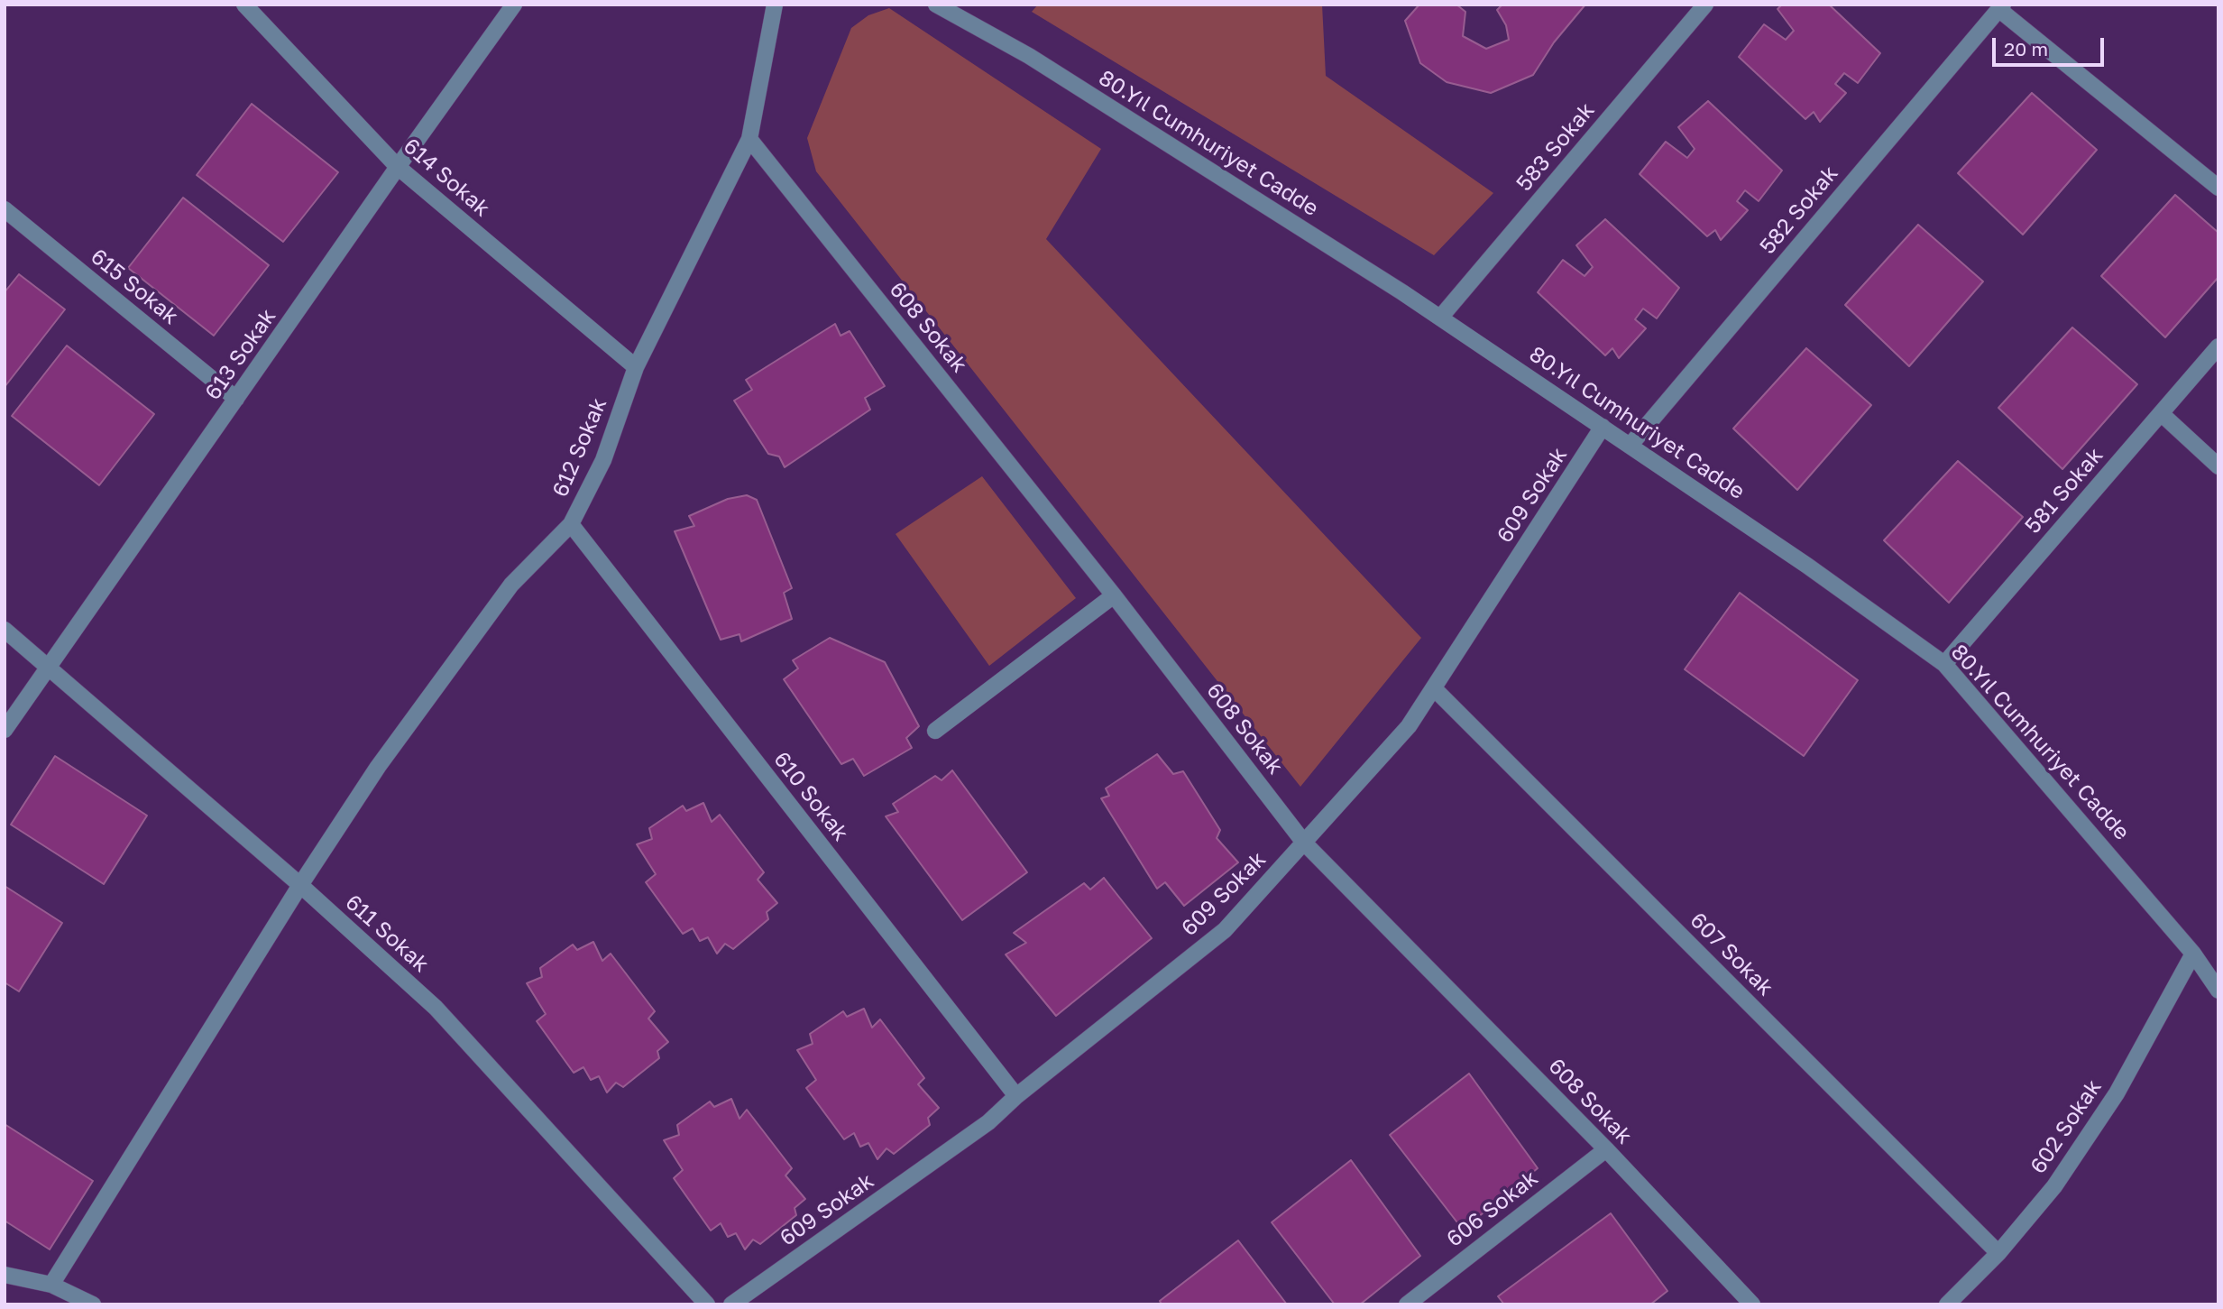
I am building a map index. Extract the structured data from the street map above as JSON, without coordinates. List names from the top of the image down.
{
  "streets": {
    "street": [
      "80.Yıl Cumhuriyet Cadde",
      "583 Sokak",
      "614 Sokak",
      "582 Sokak",
      "615 Sokak",
      "608 Sokak",
      "613 Sokak",
      "612 Sokak",
      "581 Sokak",
      "609 Sokak",
      "610 Sokak",
      "611 Sokak",
      "607 Sokak",
      "602 Sokak",
      "606 Sokak"
    ]
  },
  "crossings": [
    ["80.Yıl Cumhuriyet Cadde", "583 Sokak"],
    ["80.Yıl Cumhuriyet Cadde", "582 Sokak"],
    ["80.Yıl Cumhuriyet Cadde", "581 Sokak"],
    ["80.Yıl Cumhuriyet Cadde", "609 Sokak"],
    ["80.Yıl Cumhuriyet Cadde", "602 Sokak"],
    ["614 Sokak", "613 Sokak"],
    ["614 Sokak", "612 Sokak"],
    ["615 Sokak", "613 Sokak"],
    ["608 Sokak", "612 Sokak"],
    ["608 Sokak", "609 Sokak"],
    ["608 Sokak", "606 Sokak"],
    ["613 Sokak", "611 Sokak"],
    ["612 Sokak", "610 Sokak"],
    ["612 Sokak", "611 Sokak"],
    ["609 Sokak", "610 Sokak"],
    ["609 Sokak", "607 Sokak"],
    ["607 Sokak", "602 Sokak"]
  ],
  "scale_bar": "20 m"
}
